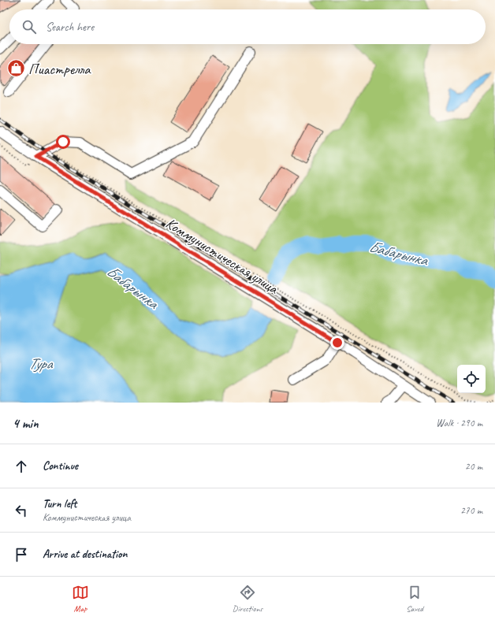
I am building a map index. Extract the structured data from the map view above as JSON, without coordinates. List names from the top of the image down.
{
  "streets": {
    "street": ["Коммунистическая улица"]
  },
  "water": ["Бабарынка", "Тура"],
  "places": {
    "shop": ["Пиастрелла"]
  },
  "page": {
    "search": "Search here",
    "heading": ["4 min", "Walk · 290 m"],
    "list": [
      ["Continue", "20 m"],
      ["Turn left", "Коммунистическая улица", "270 m"],
      "Arrive at destination"
    ],
    "nav": ["Map", "Directions", "Saved"]
  }
}
